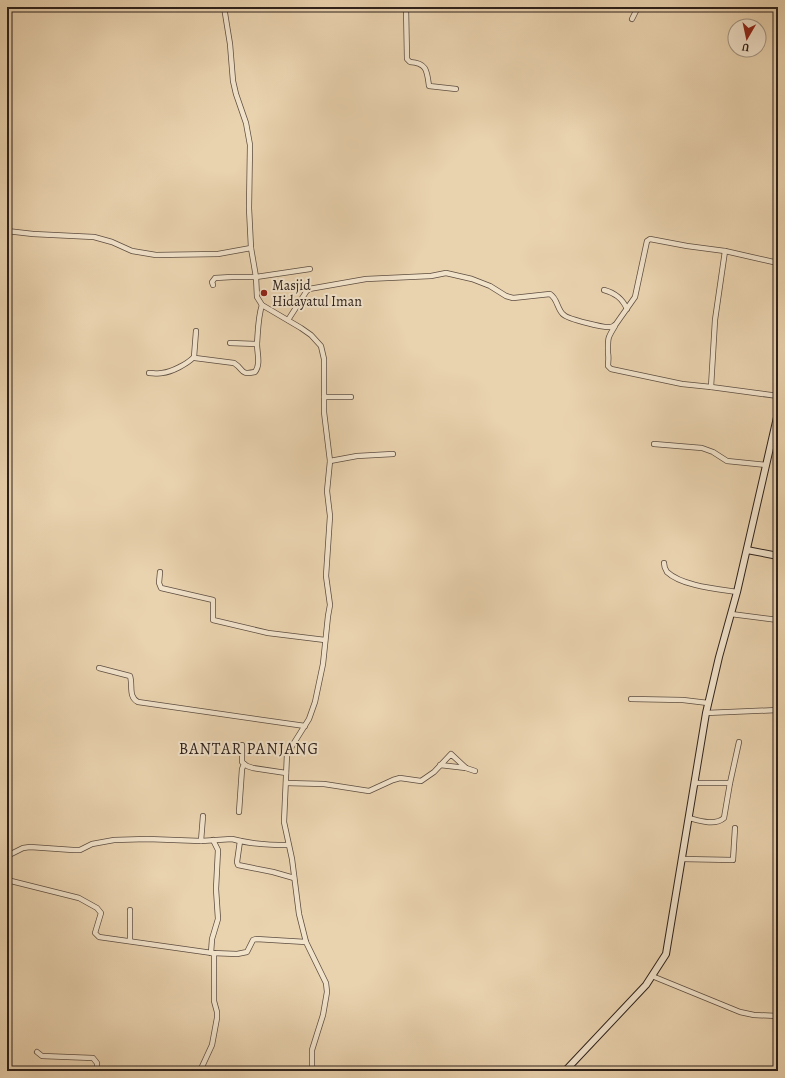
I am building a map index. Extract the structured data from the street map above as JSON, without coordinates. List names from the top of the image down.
{
  "districts": ["BANTAR PANJANG"],
  "places": ["Masjid Hidayatul Iman"],
  "north": "bottom"
}
